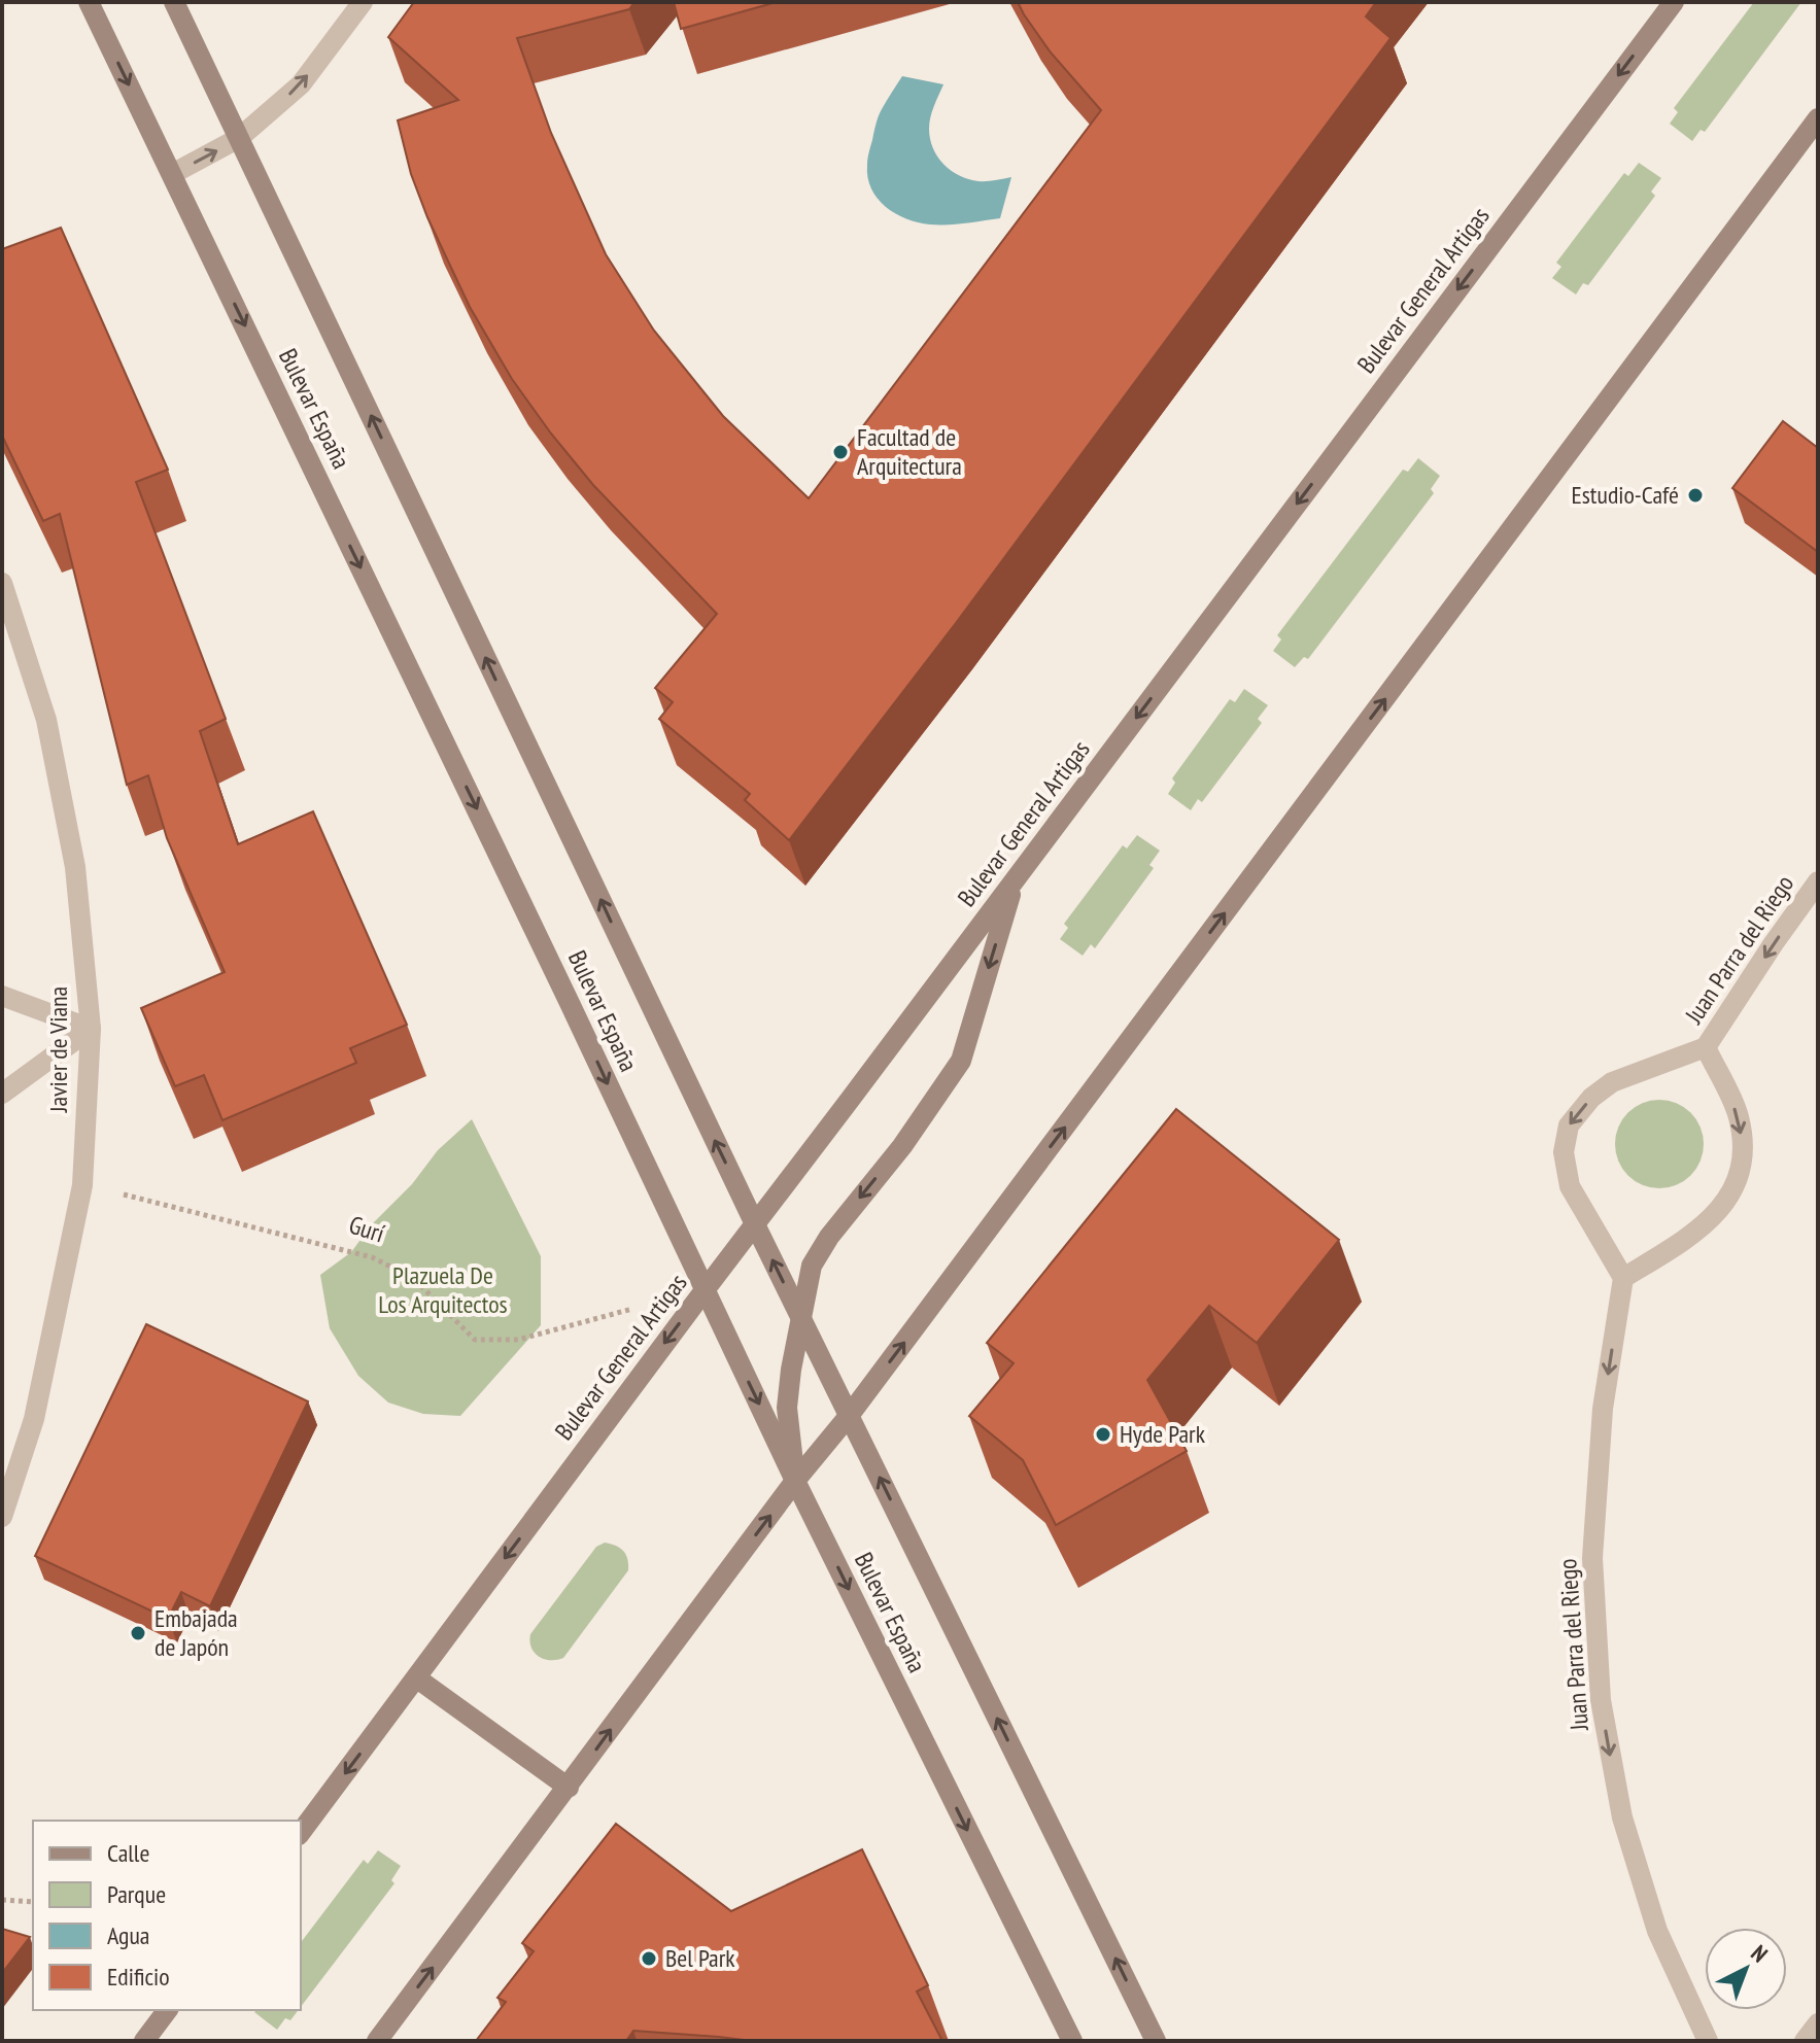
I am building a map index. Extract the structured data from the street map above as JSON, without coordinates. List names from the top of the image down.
{
  "streets": {
    "main road": ["Bulevar General Artigas", "Bulevar España"],
    "street": ["Juan Parra del Riego", "Javier de Viana"],
    "path": ["Gurí"]
  },
  "crossings": [
    ["Bulevar General Artigas", "Bulevar España"],
    ["Bulevar General Artigas", "Gurí"],
    ["Bulevar España", "Gurí"],
    ["Javier de Viana", "Gurí"]
  ],
  "one_way": ["Bulevar General Artigas", "Juan Parra del Riego"],
  "parks": ["Plazuela De Los Arquitectos"],
  "places": [
    "Facultad de Arquitectura",
    "Estudio-Café",
    "Hyde Park",
    "Embajada de Japón",
    "Bel Park"
  ],
  "legend": [
    "Calle",
    "Parque",
    "Agua",
    "Edificio"
  ],
  "north": "top right"
}
